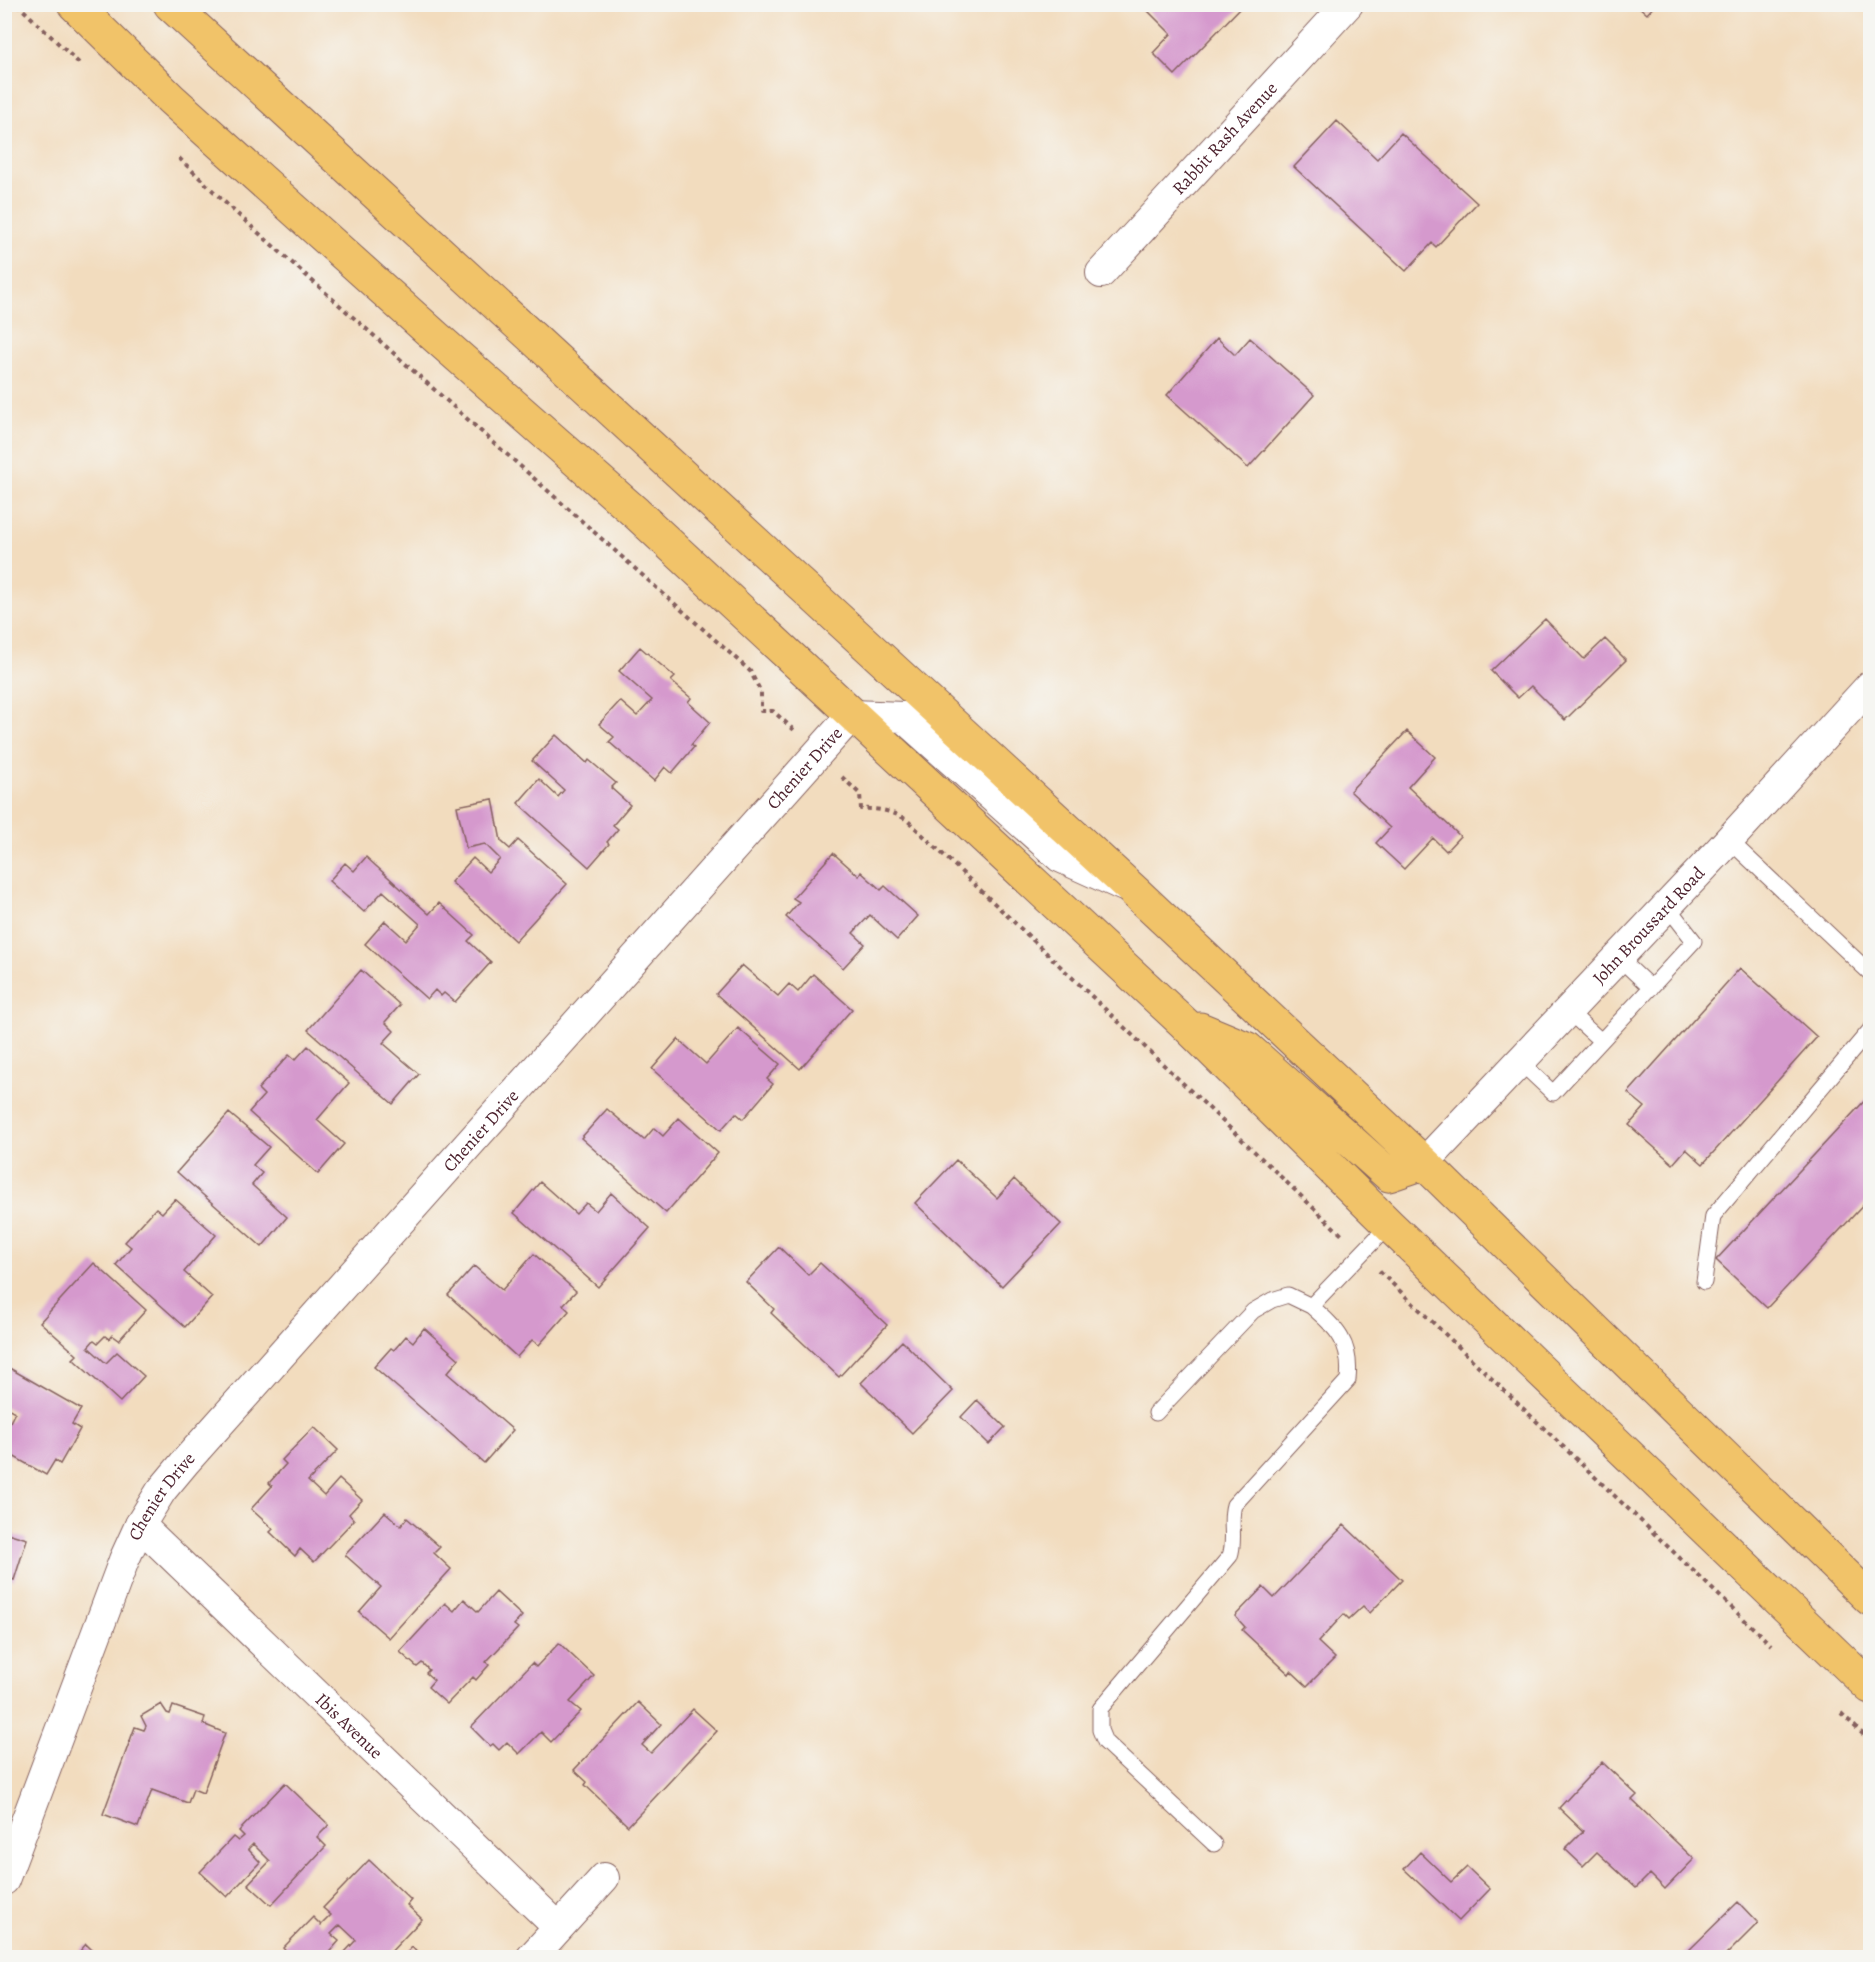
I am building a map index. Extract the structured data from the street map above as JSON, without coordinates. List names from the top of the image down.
{
  "streets": {
    "street": [
      "Rabbit Rash Avenue",
      "Chenier Drive",
      "John Broussard Road",
      "Ibis Avenue"
    ]
  },
  "crossings": [
    ["Chenier Drive", "Ibis Avenue"]
  ]
}
